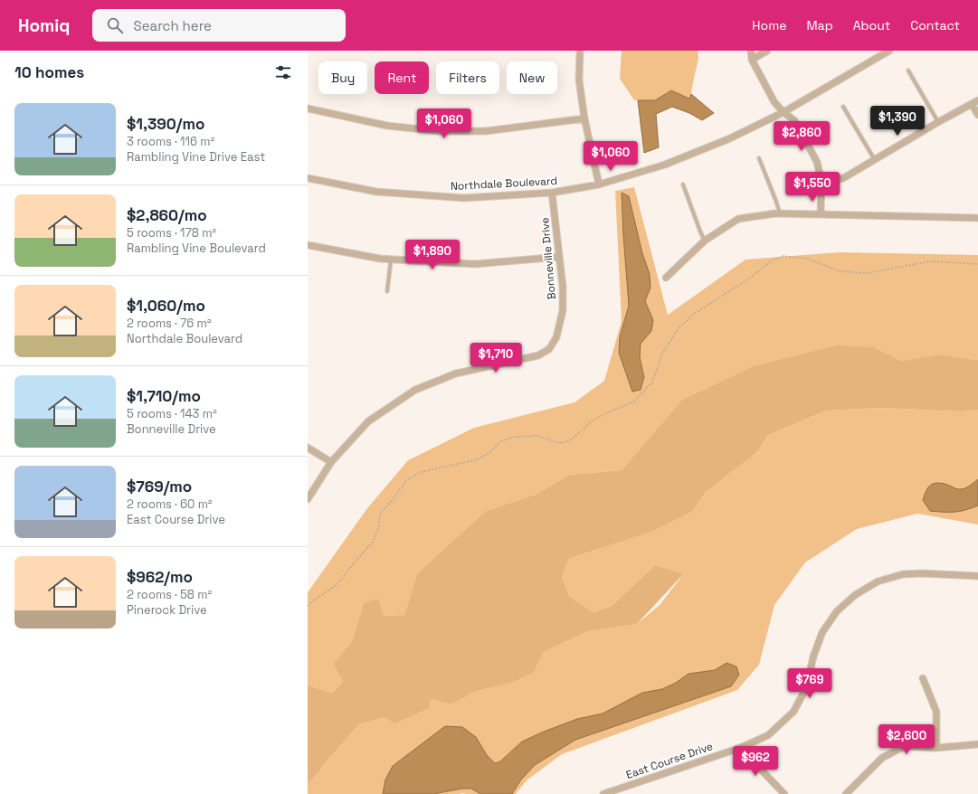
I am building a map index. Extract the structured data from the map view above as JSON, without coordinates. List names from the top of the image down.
{
  "streets": {
    "street": ["Northdale Boulevard", "Bonneville Drive", "East Course Drive"]
  },
  "crossings": [
    ["Northdale Boulevard", "Bonneville Drive"]
  ],
  "page": {
    "header": "Homiq",
    "search": "Search here",
    "nav": [
      "Home",
      "Map",
      "About",
      "Contact"
    ],
    "heading": "10 homes",
    "chip": [
      "Buy",
      "Rent",
      "Filters",
      "New"
    ],
    "list": [
      {
        "name": "$1,390/mo",
        "note": "3 rooms · 116 m² · Rambling Vine Drive East"
      },
      {
        "name": "$2,860/mo",
        "note": "5 rooms · 178 m² · Rambling Vine Boulevard"
      },
      {
        "name": "$1,060/mo",
        "note": "2 rooms · 76 m² · Northdale Boulevard"
      },
      {
        "name": "$1,710/mo",
        "note": "5 rooms · 143 m² · Bonneville Drive"
      },
      {
        "name": "$769/mo",
        "note": "2 rooms · 60 m² · East Course Drive"
      },
      {
        "name": "$962/mo",
        "note": "2 rooms · 58 m² · Pinerock Drive"
      }
    ],
    "price": [
      "$1,390",
      "$1,060",
      "$2,860",
      "$1,060",
      "$1,550",
      "$1,890",
      "$1,710",
      "$769",
      "$2,600",
      "$962"
    ]
  }
}
